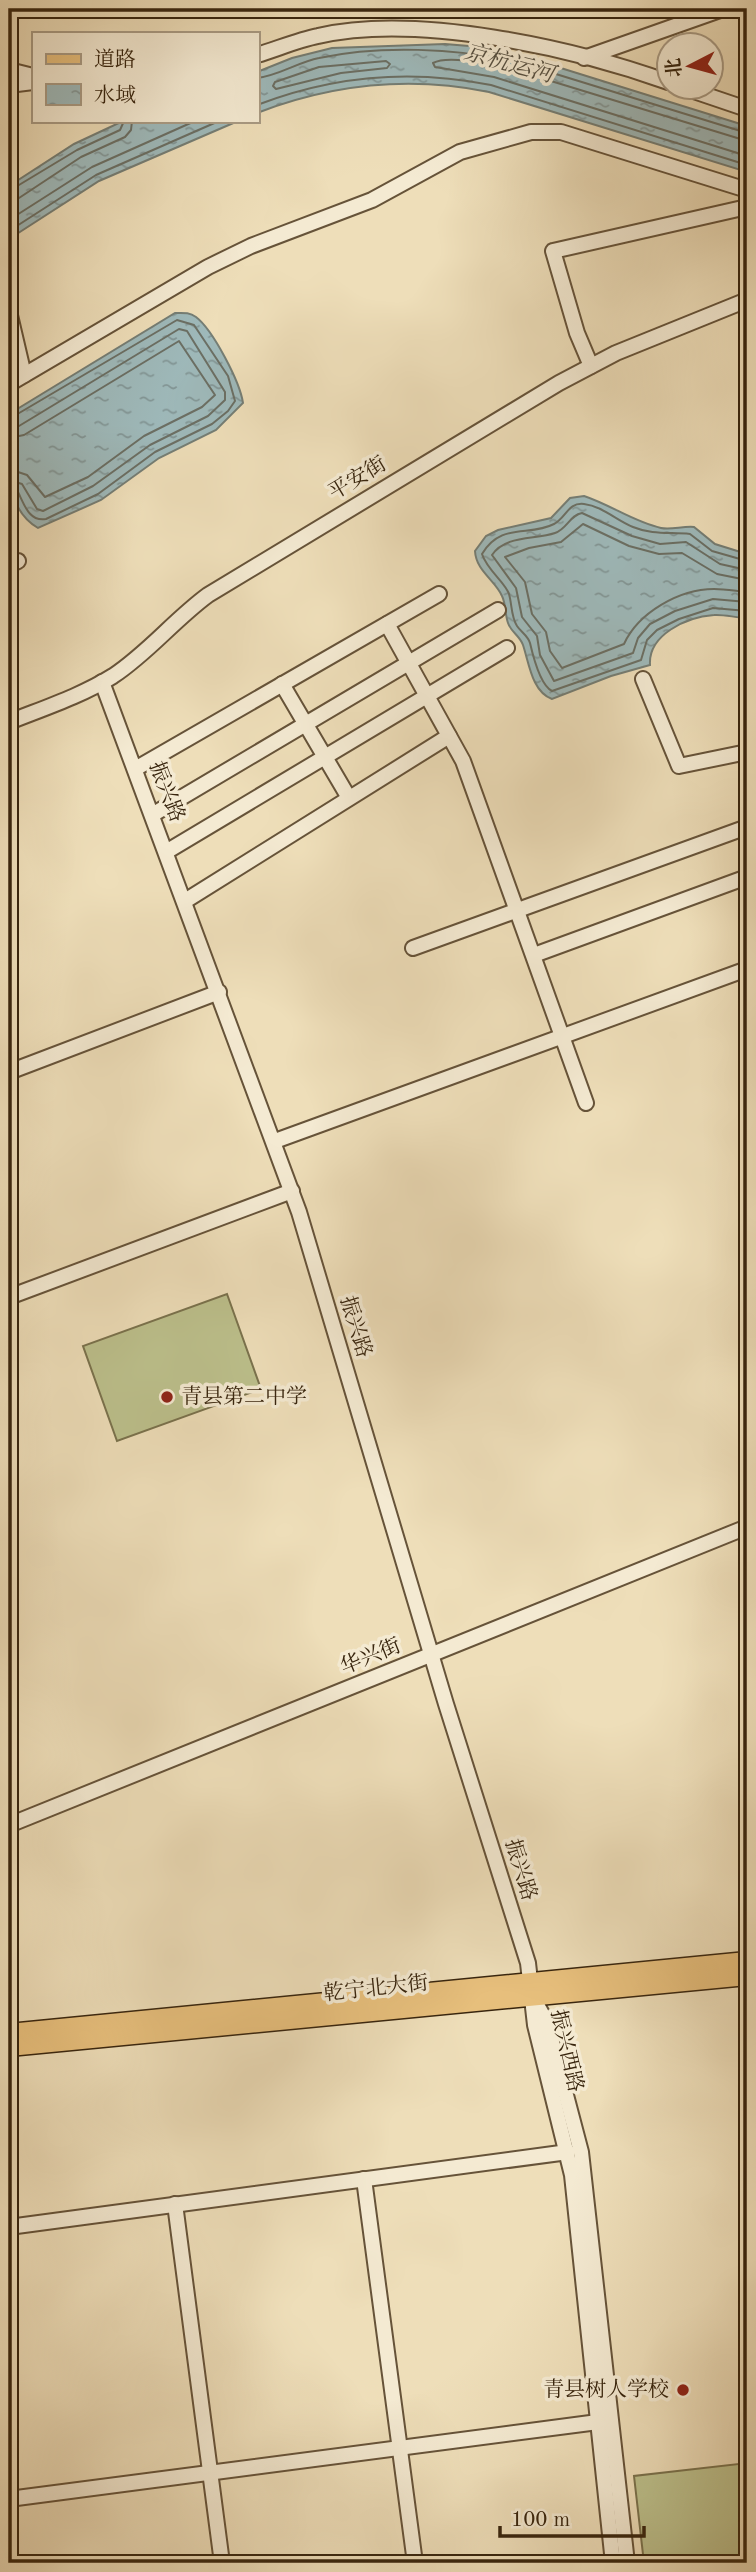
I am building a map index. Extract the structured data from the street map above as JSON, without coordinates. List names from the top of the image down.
{
  "streets": {
    "main road": ["乾宁北大街"],
    "street": [
      "平安街",
      "振兴路",
      "华兴街",
      "振兴西路"
    ]
  },
  "crossings": [
    ["平安街", "振兴路"],
    ["振兴路", "华兴街"],
    ["振兴路", "乾宁北大街"],
    ["振兴路", "振兴西路"],
    ["乾宁北大街", "振兴西路"]
  ],
  "water": ["京杭运河"],
  "places": ["青县第二中学", "青县树人学校"],
  "legend": ["道路", "水域"],
  "scale_bar": "100 m",
  "north": "left"
}
